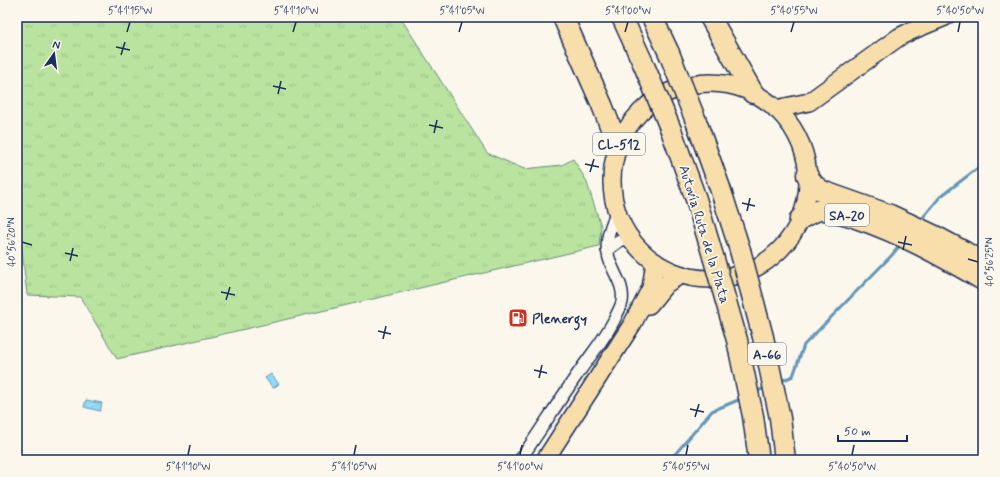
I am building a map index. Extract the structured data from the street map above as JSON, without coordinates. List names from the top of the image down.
{
  "streets": {
    "highway": ["SA-20", "Autovía Ruta de la Plata", "A-66"],
    "main road": ["CL-512"]
  },
  "crossings": [
    ["CL-512", "SA-20"]
  ],
  "places": {
    "fuel station": ["Plenergy"]
  },
  "scale_bar": "50 m",
  "north": "top",
  "coordinates": [
    "5°41'15\"W",
    "5°41'10\"W",
    "5°41'05\"W",
    "5°41'00\"W",
    "5°40'55\"W",
    "5°40'50\"W",
    "40°56'20\"N",
    "40°56'25\"N"
  ]
}
